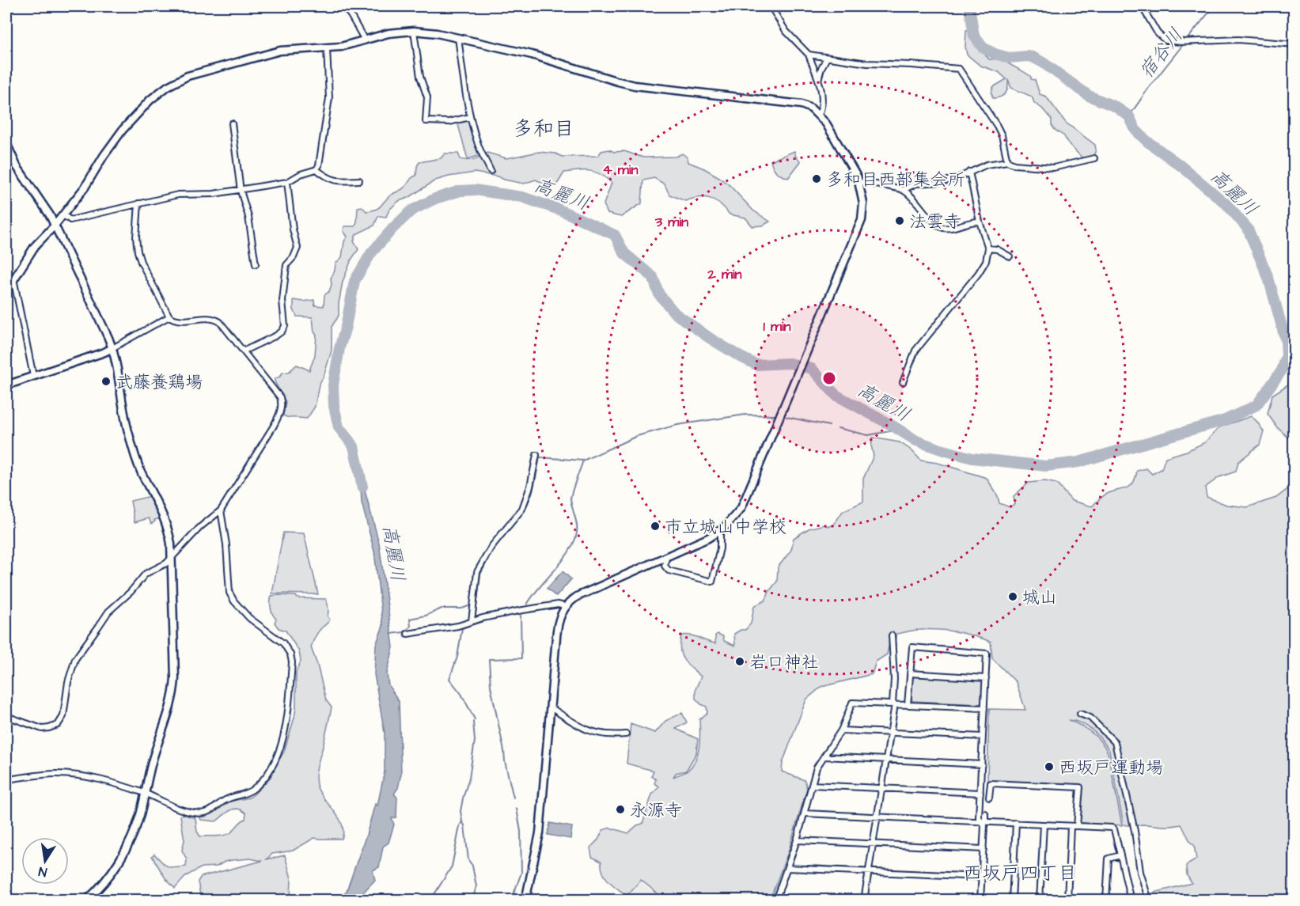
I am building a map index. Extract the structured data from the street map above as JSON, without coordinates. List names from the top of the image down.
{
  "districts": ["多和目", "西坂戸四丁目"],
  "water": ["宿谷川", "高麗川"],
  "places": [
    "多和目西部集会所",
    "法雲寺",
    "武藤養鶏場",
    "市立城山中学校",
    "城山",
    "岩口神社",
    "西坂戸運動場",
    "永源寺"
  ],
  "north": "bottom",
  "rings": [
    "4 min",
    "3 min",
    "2 min",
    "1 min"
  ]
}
